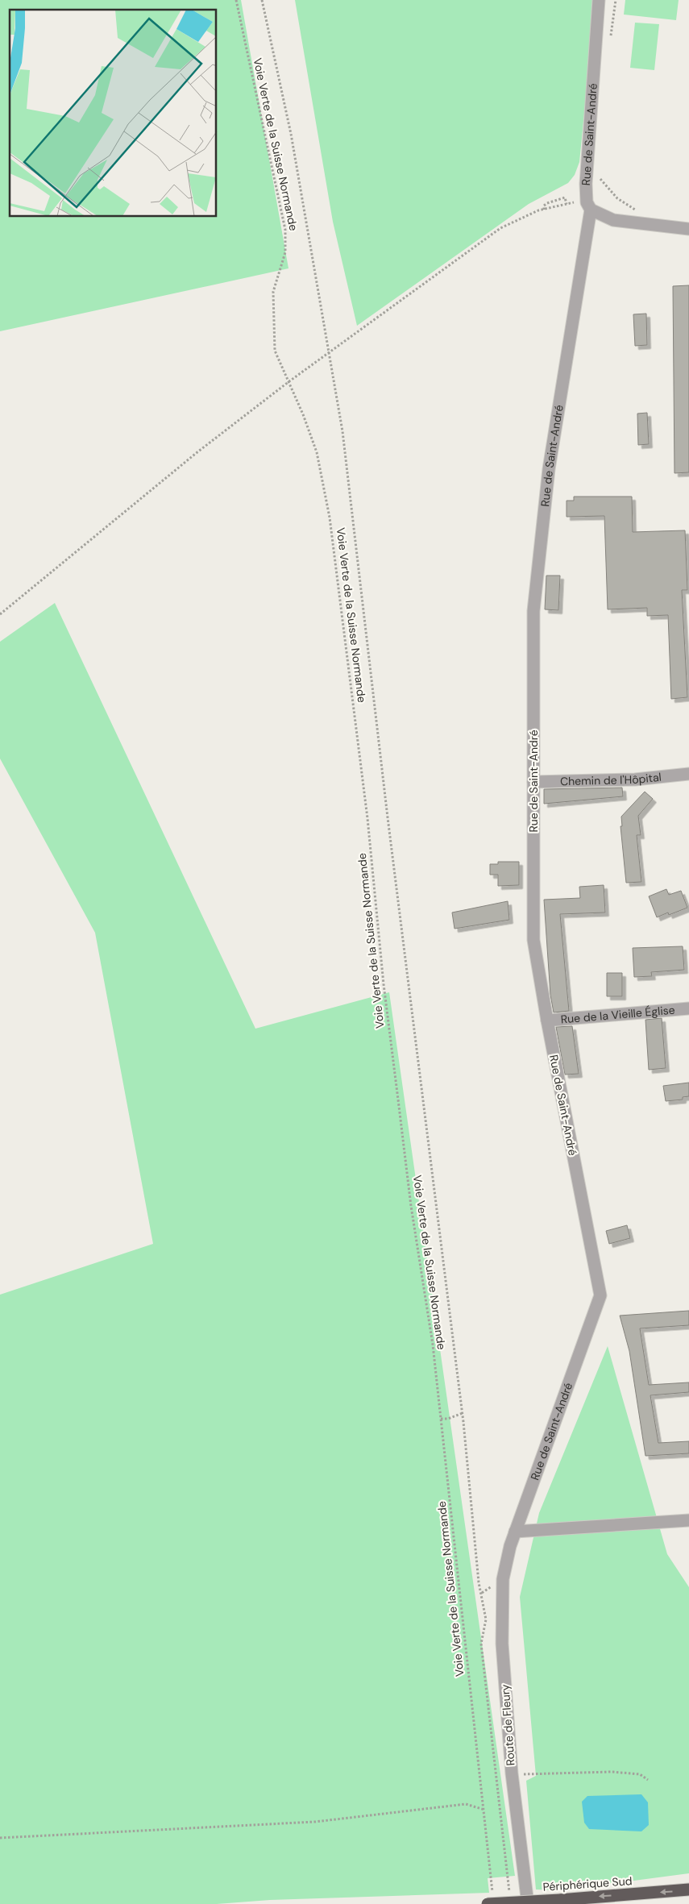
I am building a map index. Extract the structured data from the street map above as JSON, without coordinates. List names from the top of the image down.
{
  "streets": {
    "highway": ["Périphérique Sud"],
    "street": [
      "Rue de Saint-André",
      "Chemin de l'Hôpital",
      "Rue de la Vieille Église",
      "Route de Fleury"
    ],
    "path": ["Voie Verte de la Suisse Normande"]
  },
  "crossings": [
    ["Rue de Saint-André", "Chemin de l'Hôpital"],
    ["Rue de Saint-André", "Rue de la Vieille Église"],
    ["Rue de Saint-André", "Route de Fleury"],
    ["Voie Verte de la Suisse Normande", "Périphérique Sud"]
  ],
  "one_way": ["Périphérique Sud"]
}
